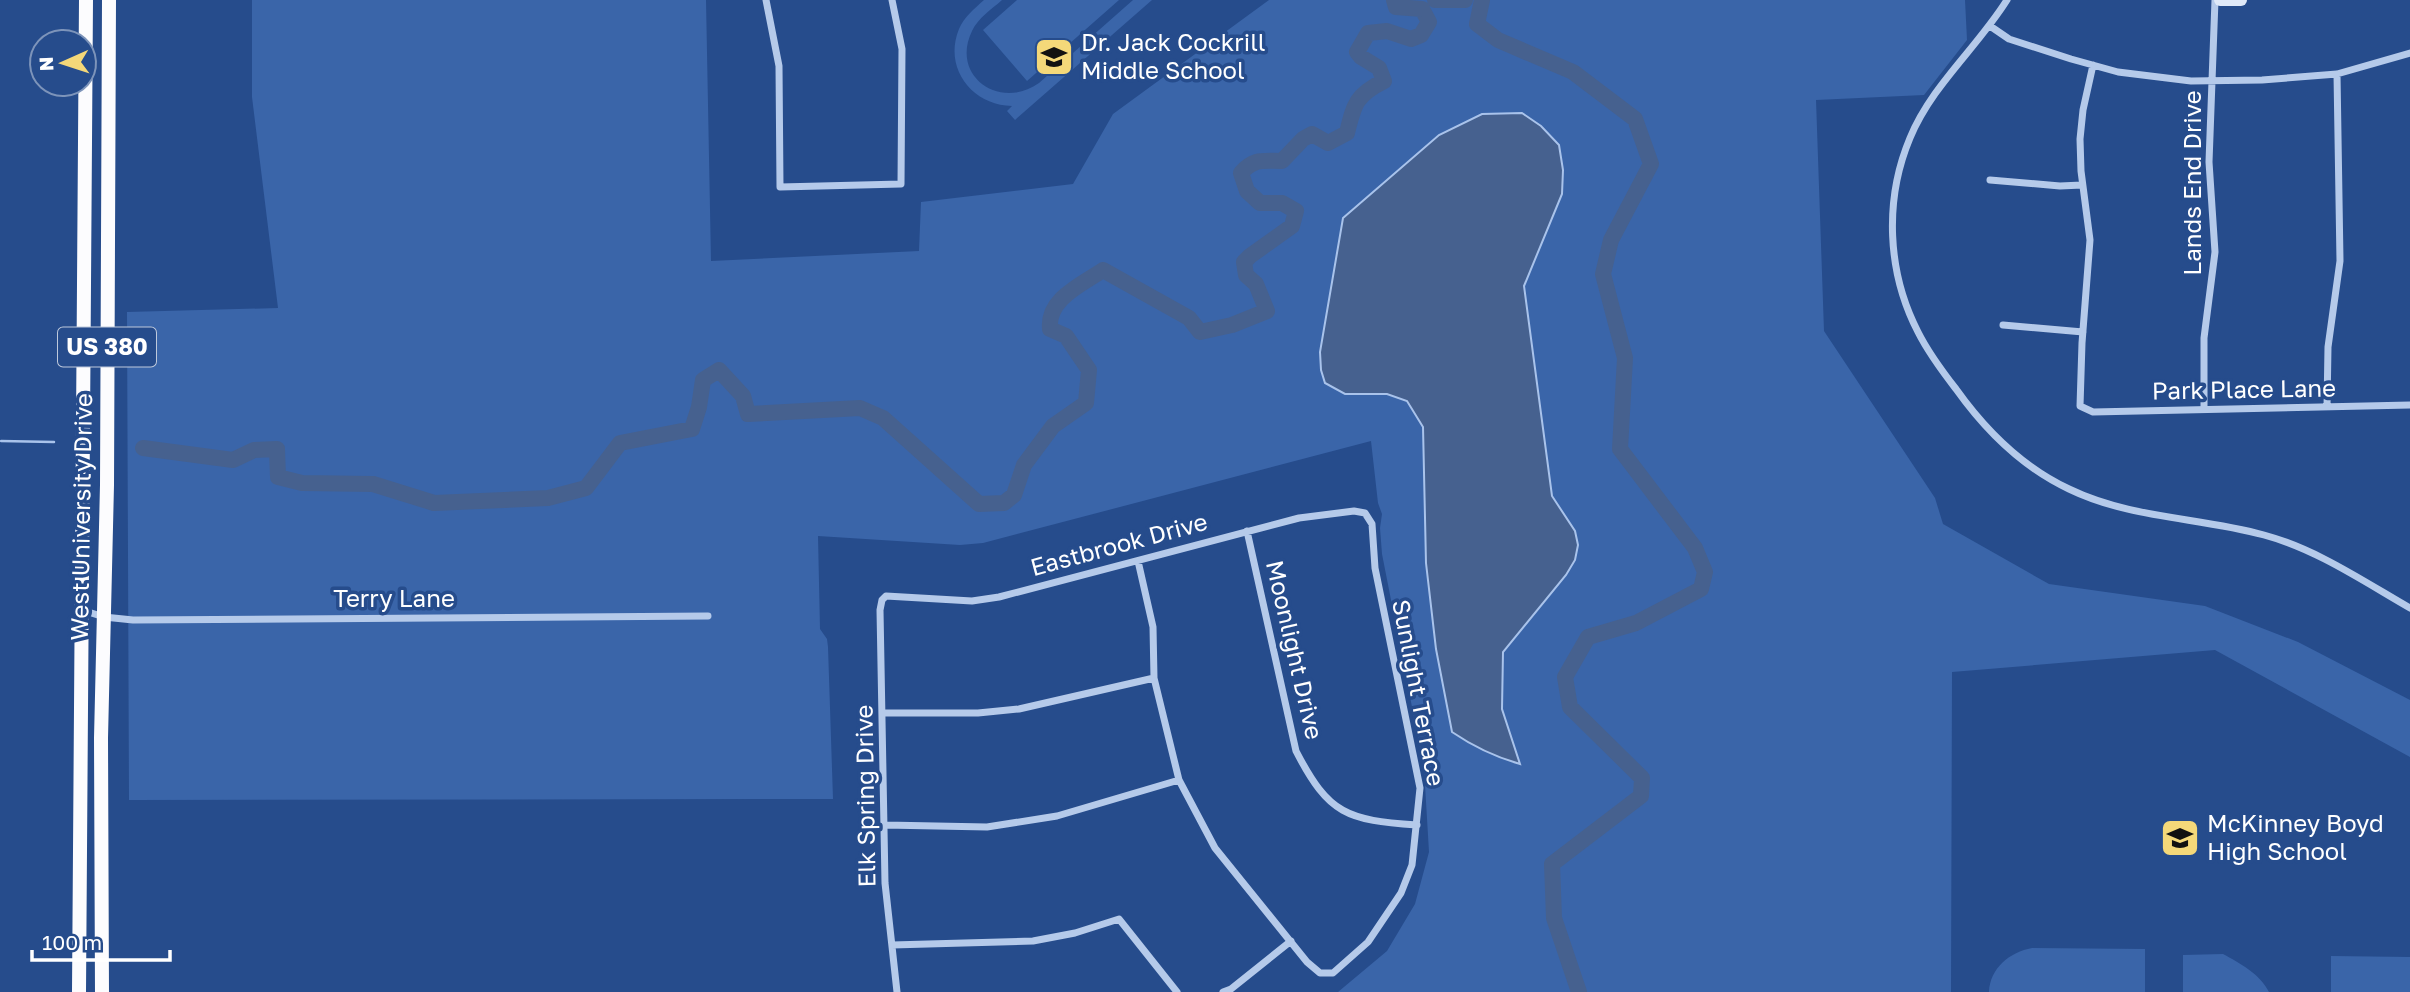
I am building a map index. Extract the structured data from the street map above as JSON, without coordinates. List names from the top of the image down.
{
  "streets": {
    "highway": ["US 380", "West University Drive"],
    "street": [
      "Lands End Drive",
      "Park Place Lane",
      "Eastbrook Drive",
      "Terry Lane",
      "Moonlight Drive",
      "Sunlight Terrace",
      "Elk Spring Drive"
    ]
  },
  "crossings": [
    ["Lands End Drive", "Park Place Lane"],
    ["West University Drive", "Terry Lane"],
    ["Eastbrook Drive", "Moonlight Drive"],
    ["Eastbrook Drive", "Sunlight Terrace"],
    ["Eastbrook Drive", "Elk Spring Drive"],
    ["Moonlight Drive", "Sunlight Terrace"]
  ],
  "places": {
    "school or university": ["Dr. Jack Cockrill Middle School", "McKinney Boyd High School"]
  },
  "scale_bar": "100 m",
  "north": "left"
}
